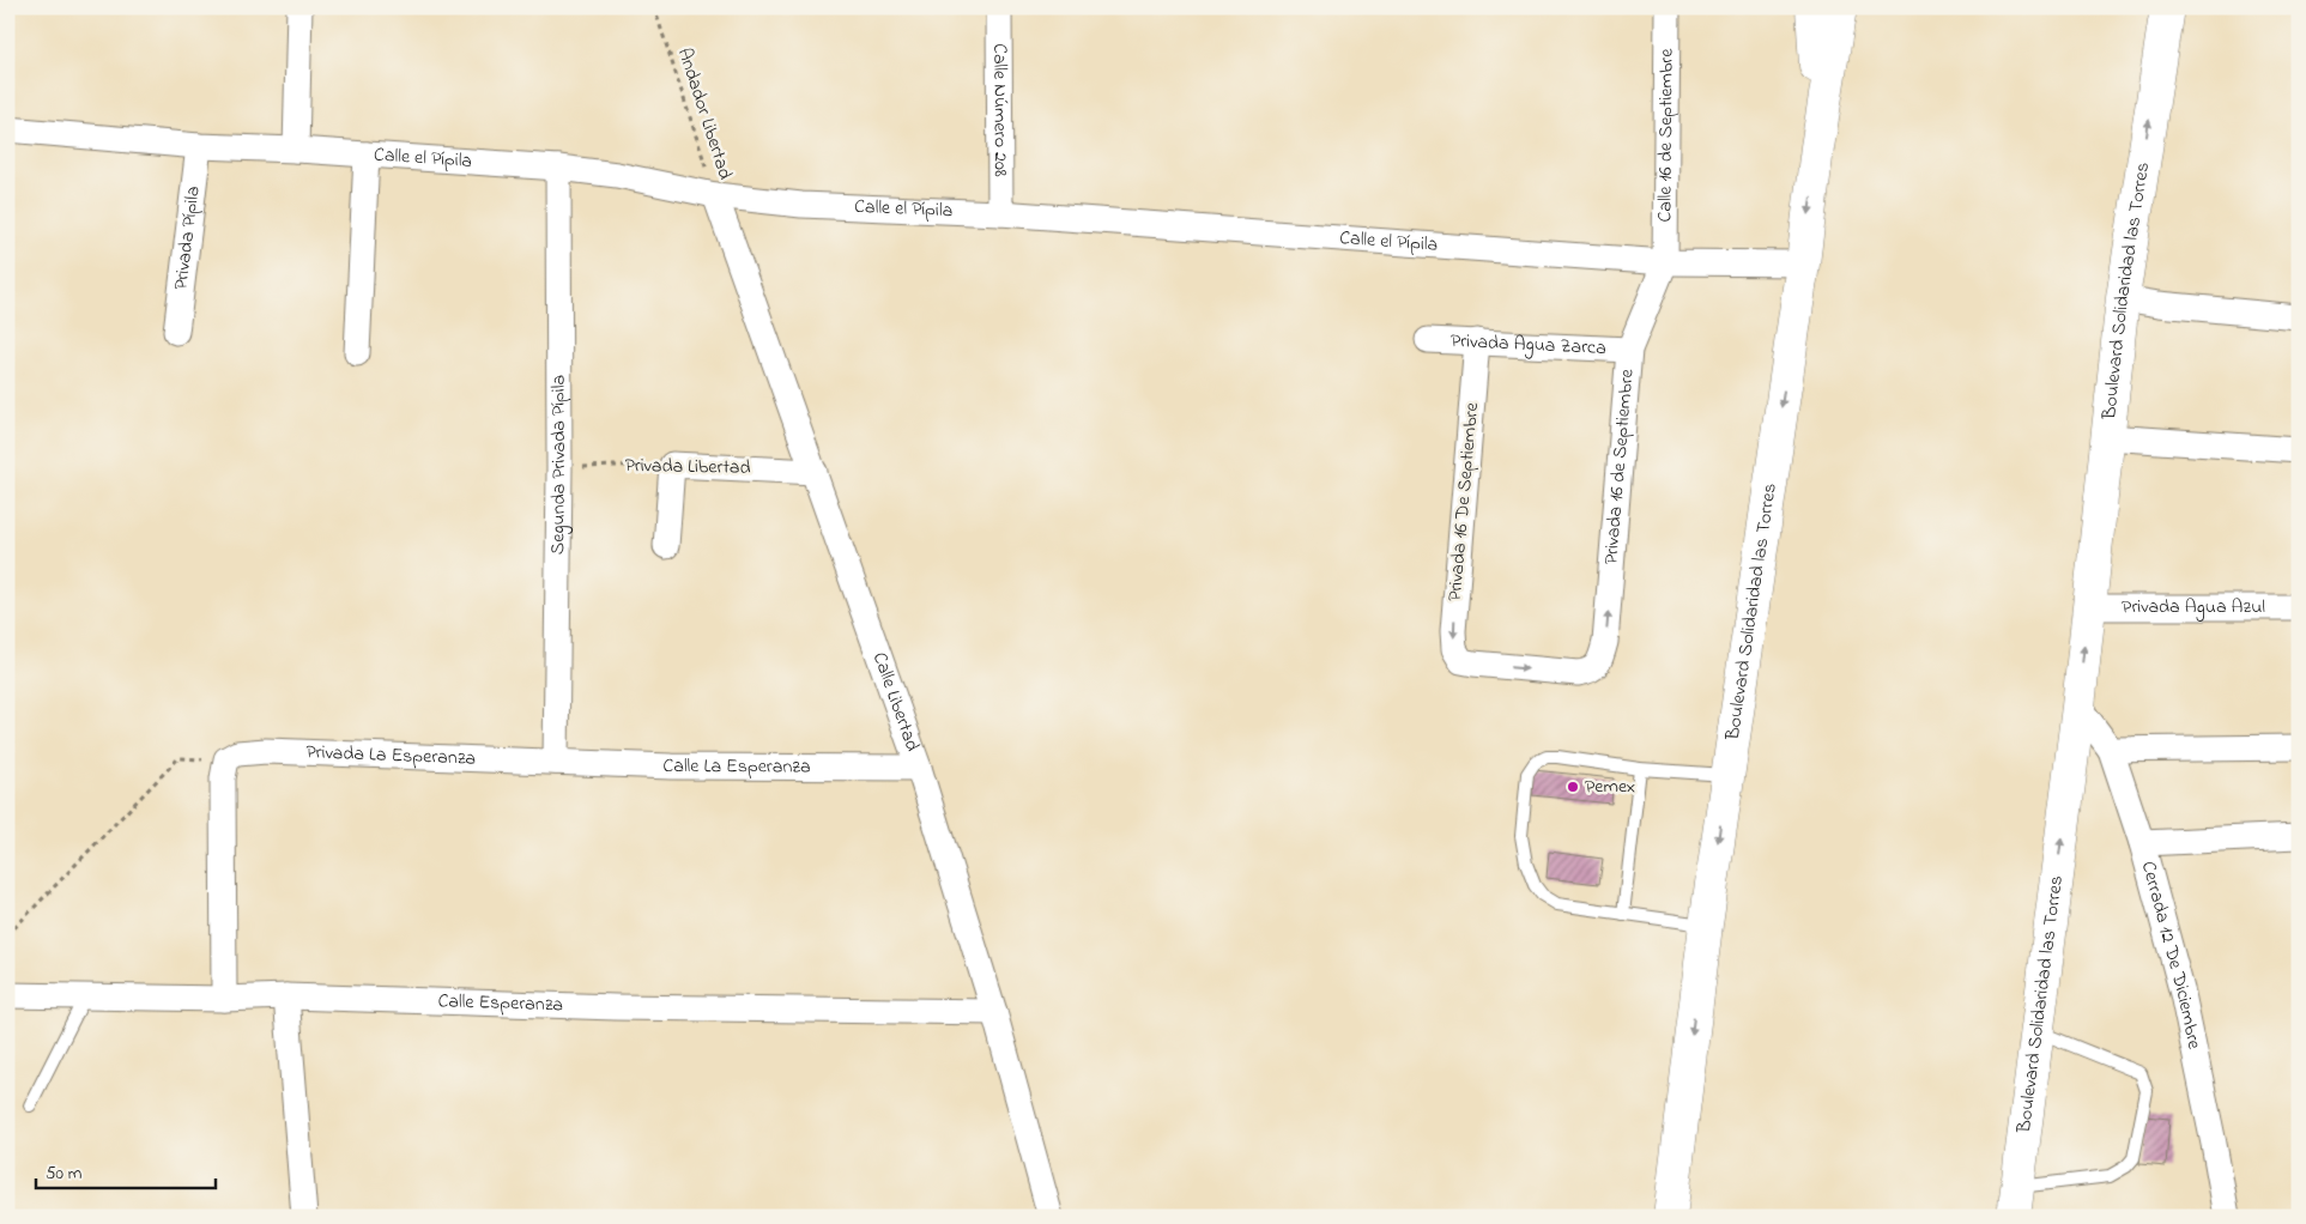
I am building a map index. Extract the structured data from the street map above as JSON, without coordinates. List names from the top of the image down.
{
  "streets": {
    "main road": ["Boulevard Solidaridad las Torres"],
    "street": [
      "Calle Número 208",
      "Calle 16 de Septiembre",
      "Calle el Pípila",
      "Privada Pípila",
      "Privada Agua Zarca",
      "Segunda Privada Pípila",
      "Privada Libertad",
      "Privada 16 de Septiembre",
      "Privada 16 De Septiembre",
      "Privada Agua Azul",
      "Calle Libertad",
      "Privada La Esperanza",
      "Calle La Esperanza",
      "Cerrada 12 De Diciembre",
      "Calle Esperanza"
    ],
    "path": ["Andador Libertad"]
  },
  "crossings": [
    ["Calle Número 208", "Calle el Pípila"],
    ["Andador Libertad", "Calle el Pípila"],
    ["Andador Libertad", "Calle Libertad"],
    ["Calle 16 de Septiembre", "Calle el Pípila"],
    ["Calle 16 de Septiembre", "Privada 16 de Septiembre"],
    ["Calle el Pípila", "Privada Pípila"],
    ["Calle el Pípila", "Boulevard Solidaridad las Torres"],
    ["Calle el Pípila", "Segunda Privada Pípila"],
    ["Calle el Pípila", "Privada 16 de Septiembre"],
    ["Calle el Pípila", "Calle Libertad"],
    ["Boulevard Solidaridad las Torres", "Privada Agua Azul"],
    ["Boulevard Solidaridad las Torres", "Cerrada 12 De Diciembre"],
    ["Privada Agua Zarca", "Privada 16 de Septiembre"],
    ["Privada Agua Zarca", "Privada 16 De Septiembre"],
    ["Segunda Privada Pípila", "Privada Libertad"],
    ["Segunda Privada Pípila", "Privada La Esperanza"],
    ["Segunda Privada Pípila", "Calle La Esperanza"],
    ["Privada Libertad", "Calle Libertad"],
    ["Privada 16 de Septiembre", "Privada 16 De Septiembre"],
    ["Calle Libertad", "Calle La Esperanza"],
    ["Calle Libertad", "Calle Esperanza"],
    ["Privada La Esperanza", "Calle La Esperanza"]
  ],
  "one_way": ["Privada 16 de Septiembre"],
  "places": ["Pemex"],
  "scale_bar": "50 m"
}
